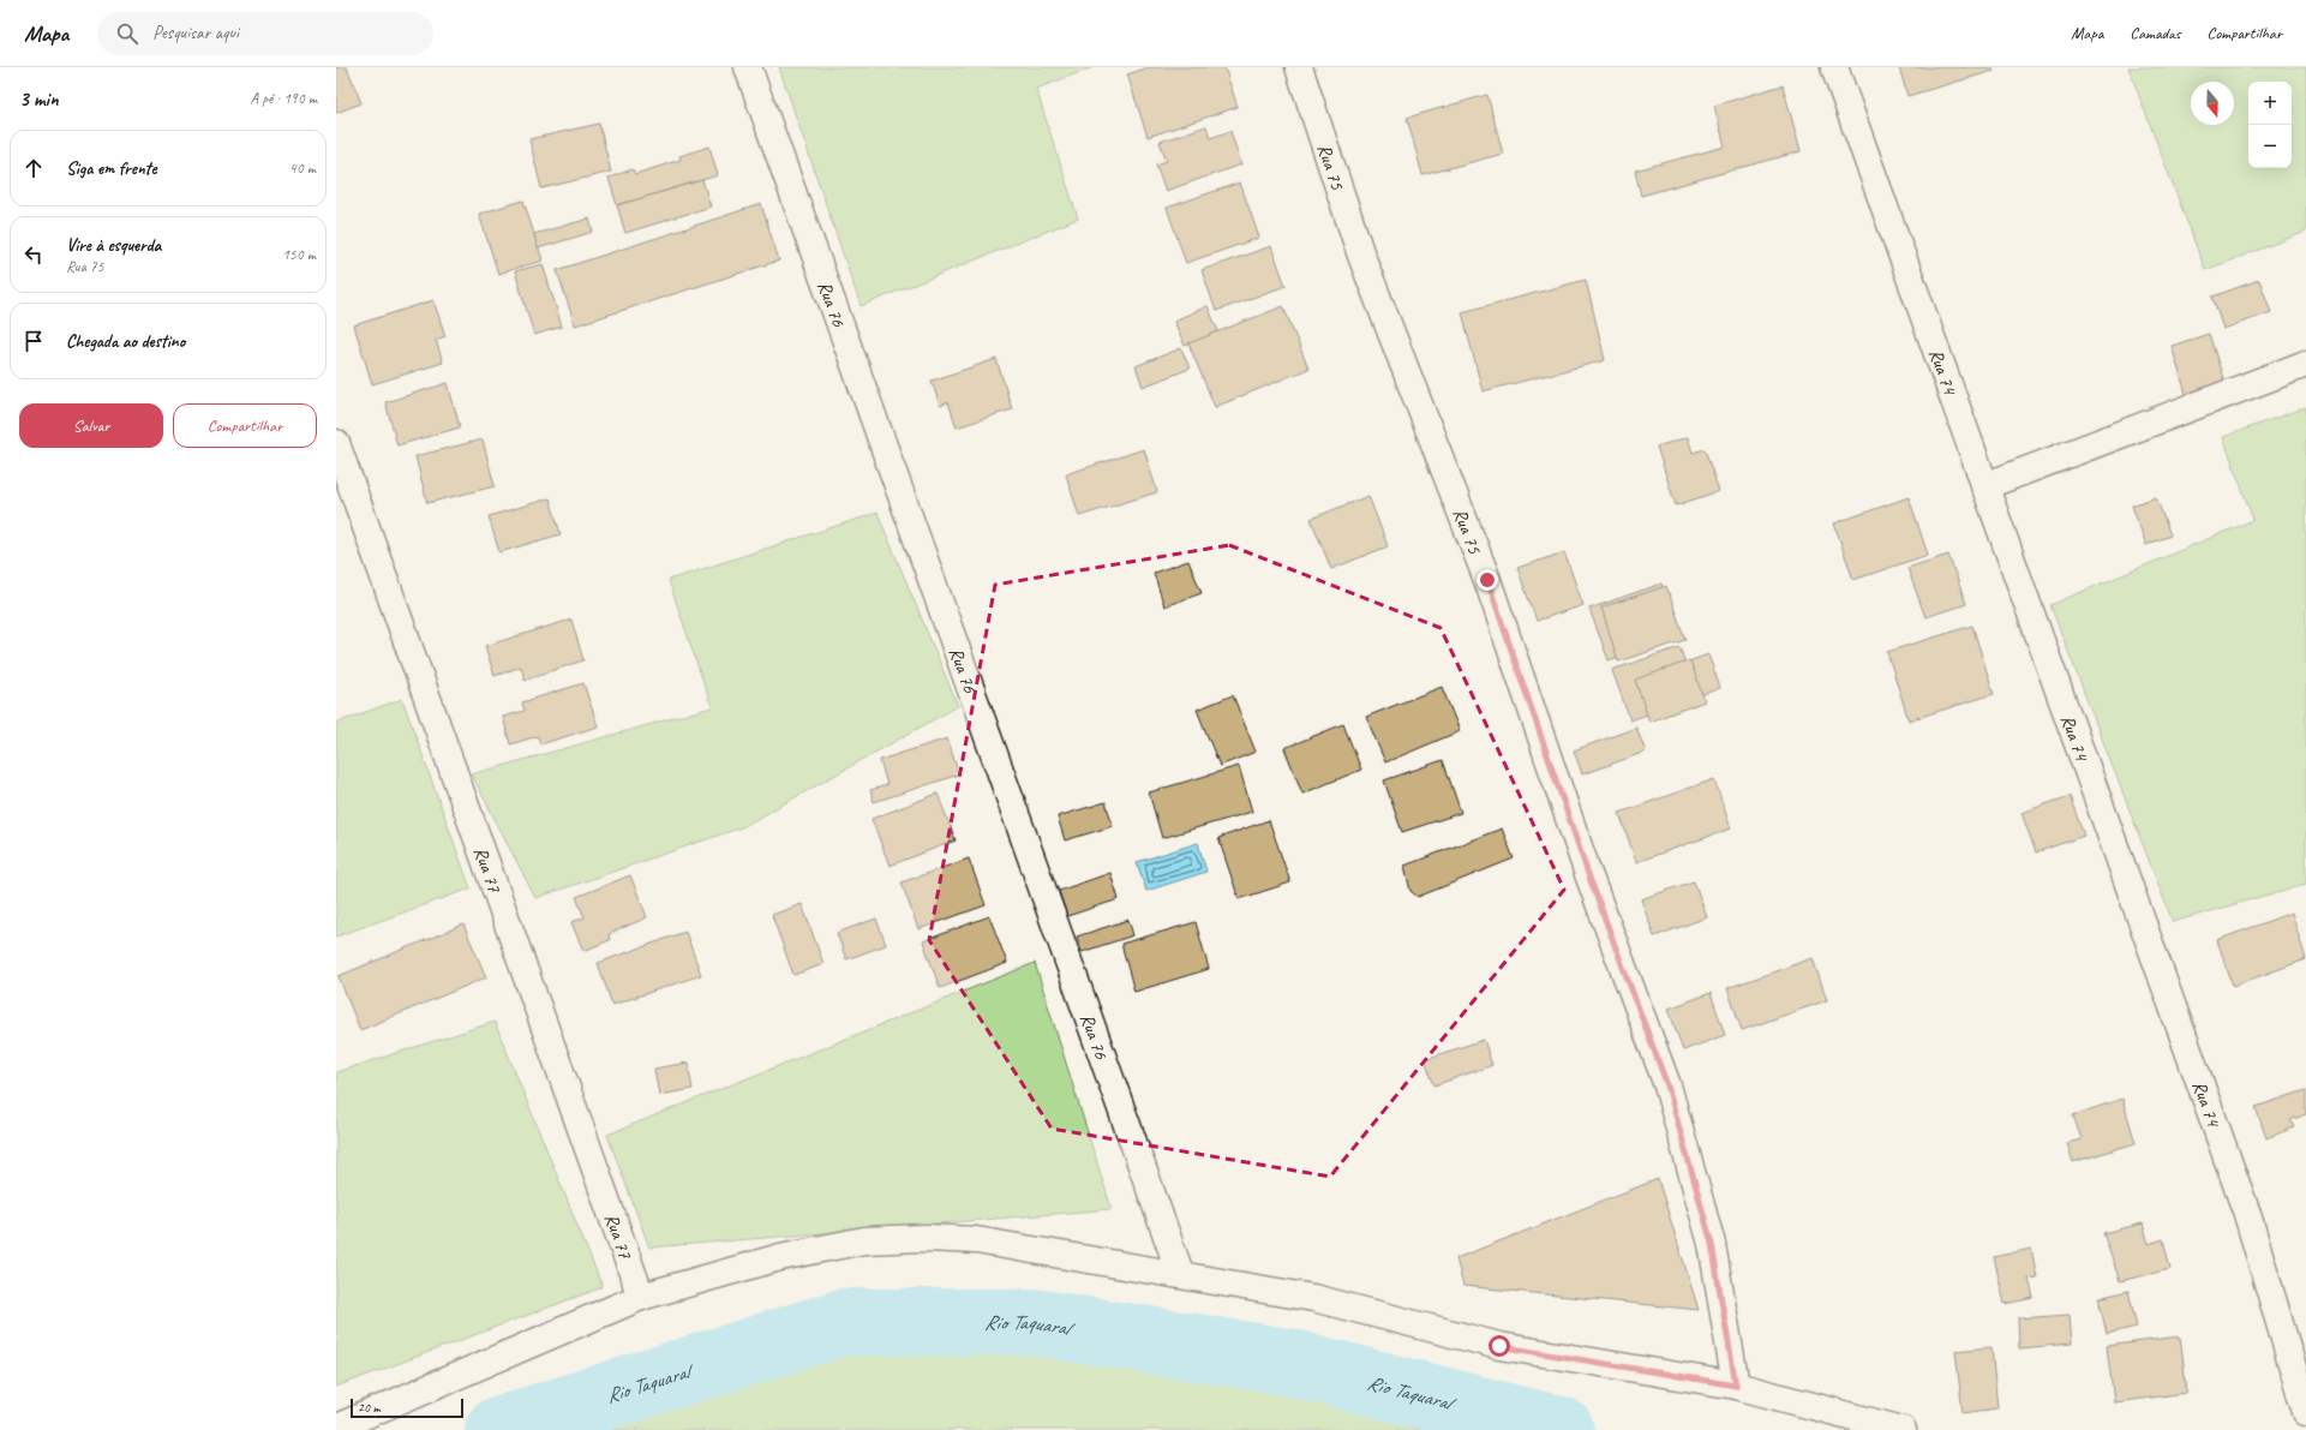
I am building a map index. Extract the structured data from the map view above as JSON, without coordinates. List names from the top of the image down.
{
  "streets": {
    "street": [
      "Rua 75",
      "Rua 76",
      "Rua 74",
      "Rua 77"
    ]
  },
  "water": ["Rio Taquaral"],
  "scale_bar": "20 m",
  "north": "bottom",
  "page": {
    "header": "Mapa",
    "search": "Pesquisar aqui",
    "nav": ["Mapa", "Camadas", "Compartilhar"],
    "heading": ["3 min", "A pé · 190 m"],
    "map_buttons": ["+", "−"],
    "list": [
      ["Siga em frente", "40 m"],
      ["Vire à esquerda", "Rua 75", "150 m"],
      "Chegada ao destino"
    ],
    "buttons": ["Salvar", "Compartilhar"],
    "scale": "20 m"
  }
}
